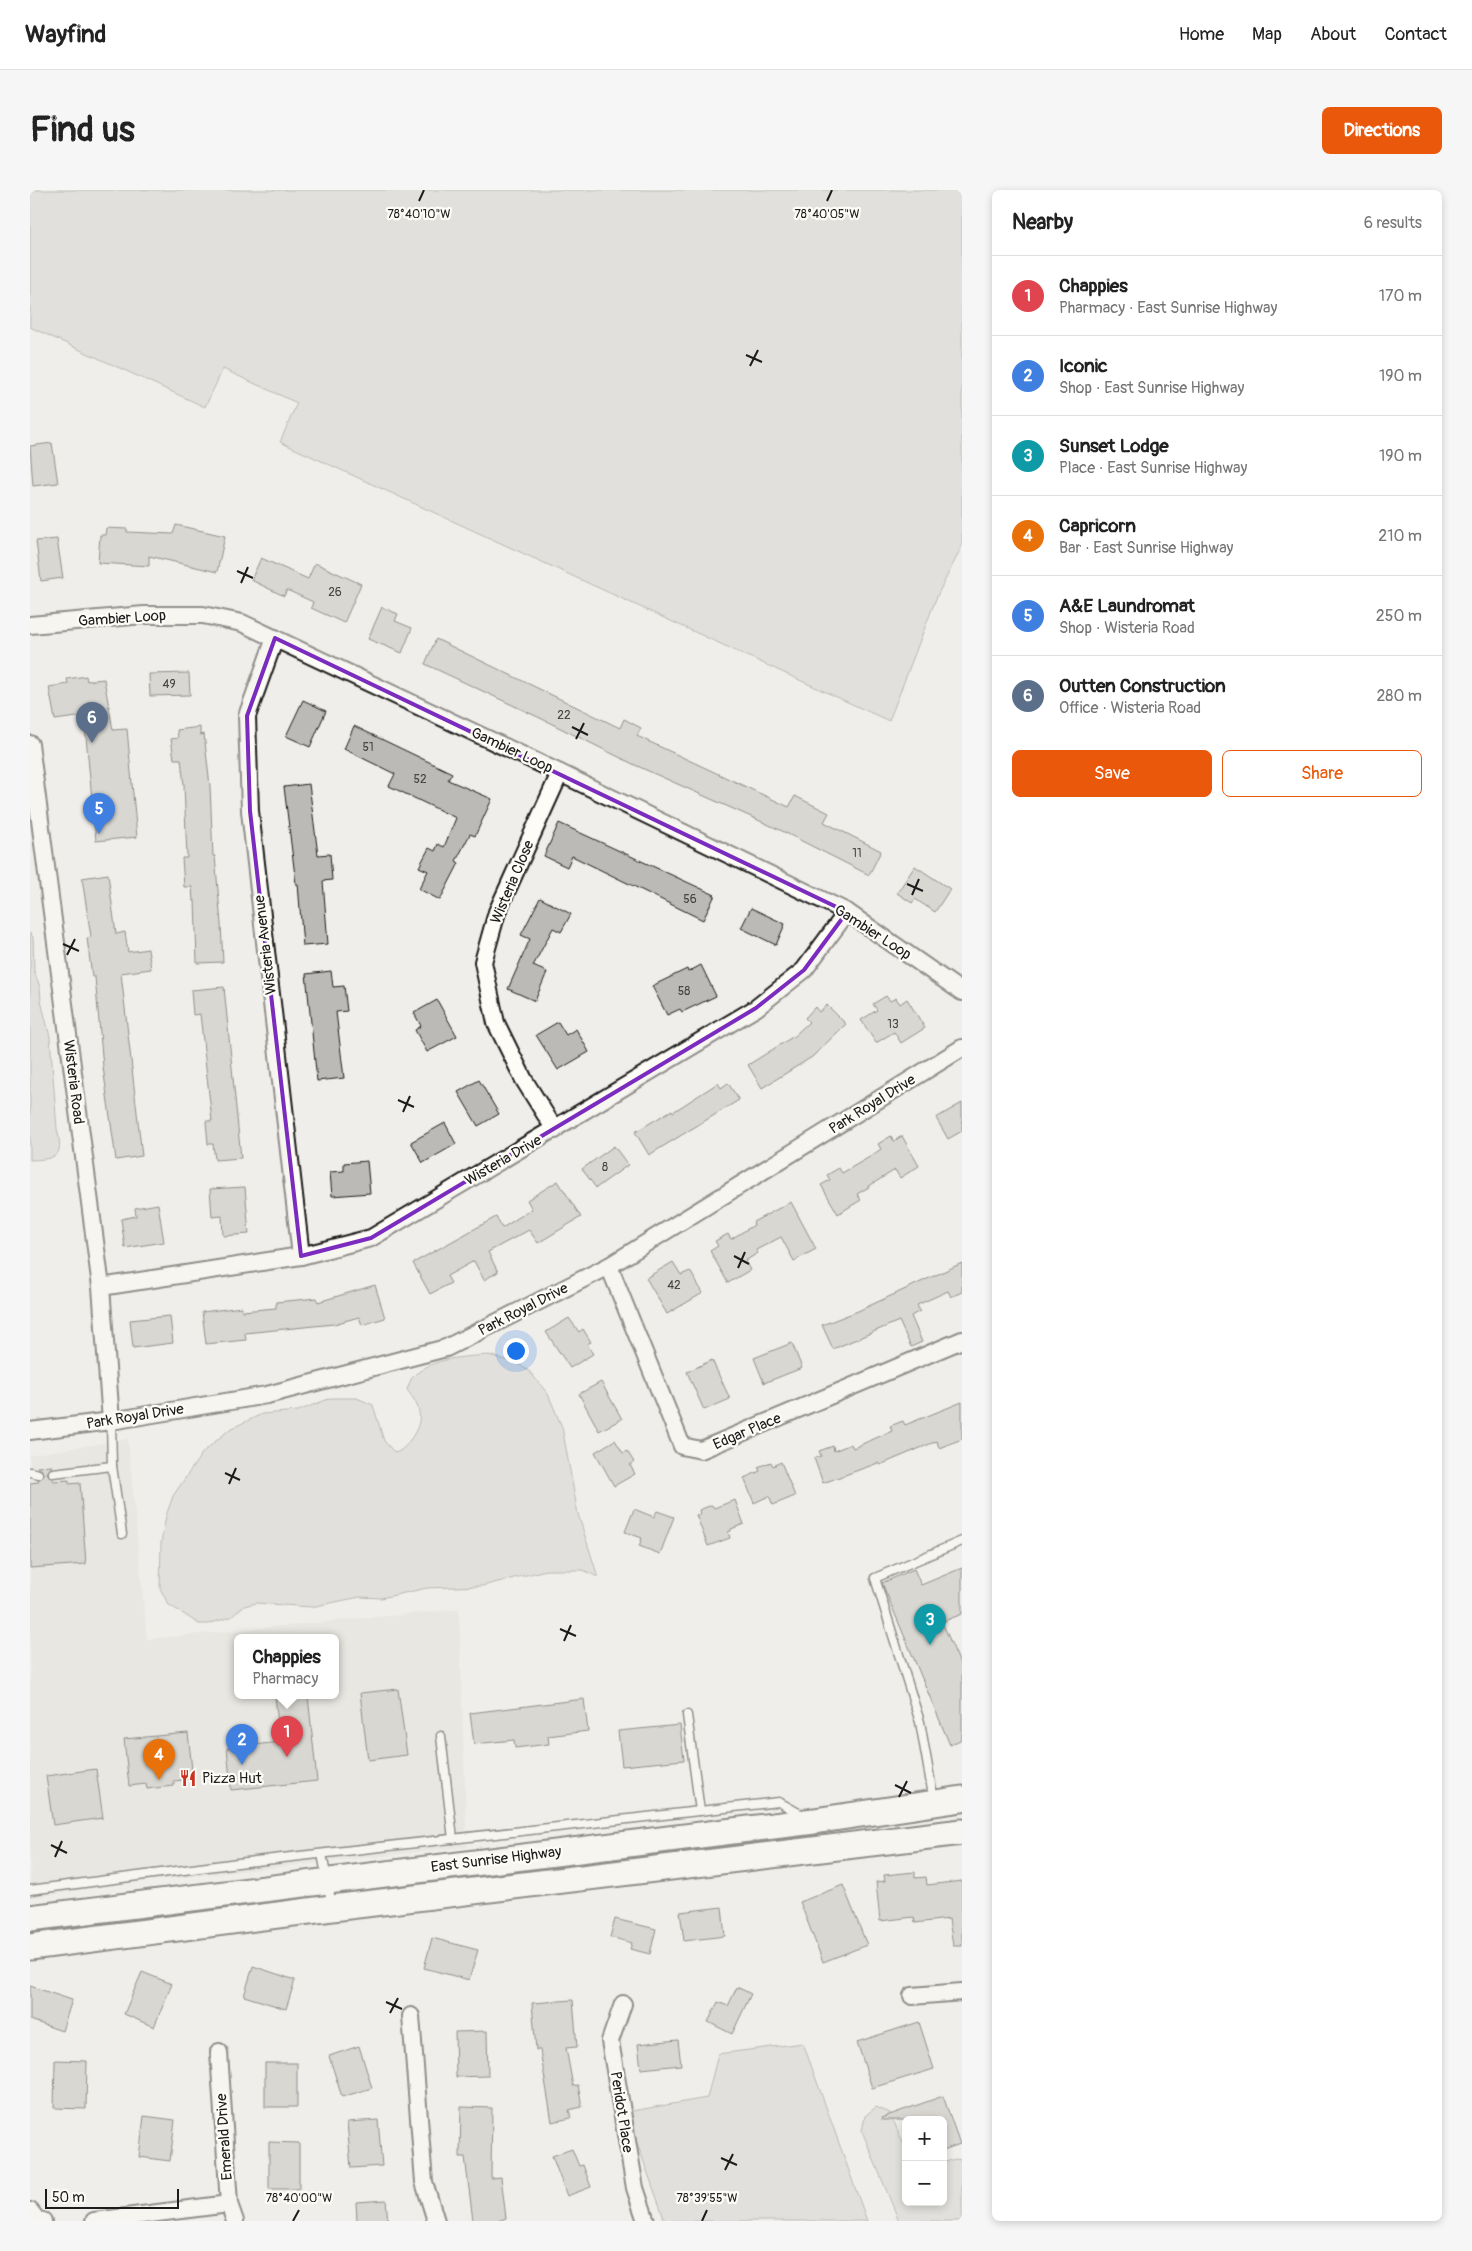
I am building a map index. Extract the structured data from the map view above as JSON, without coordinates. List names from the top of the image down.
{
  "streets": {
    "main road": ["East Sunrise Highway"],
    "street": [
      "Gambier Loop",
      "Wisteria Close",
      "Wisteria Avenue",
      "Wisteria Road",
      "Park Royal Drive",
      "Wisteria Drive",
      "Edgar Place",
      "Peridot Place",
      "Emerald Drive"
    ]
  },
  "crossings": [
    ["Gambier Loop", "Wisteria Close"],
    ["Gambier Loop", "Wisteria Avenue"],
    ["Gambier Loop", "Wisteria Drive"],
    ["Wisteria Close", "Wisteria Drive"],
    ["Wisteria Avenue", "Wisteria Drive"],
    ["Wisteria Road", "Park Royal Drive"],
    ["Wisteria Road", "Wisteria Drive"],
    ["Park Royal Drive", "Edgar Place"]
  ],
  "places": {
    "restaurant": ["Pizza Hut"]
  },
  "house_numbers": [
    "26",
    "49",
    "22",
    "51",
    "52",
    "11",
    "56",
    "58",
    "13",
    "8",
    "42"
  ],
  "scale_bar": "50 m",
  "page": {
    "header": "Wayfind",
    "nav": [
      "Home",
      "Map",
      "About",
      "Contact"
    ],
    "buttons": [
      "Directions",
      ["Save", "Share"]
    ],
    "title": "Find us",
    "heading": ["Nearby", "6 results"],
    "list": [
      {
        "mark": "1",
        "name": "Chappies",
        "note": "Pharmacy · East Sunrise Highway",
        "value": "170 m"
      },
      {
        "mark": "2",
        "name": "Iconic",
        "note": "Shop · East Sunrise Highway",
        "value": "190 m"
      },
      {
        "mark": "3",
        "name": "Sunset Lodge",
        "note": "Place · East Sunrise Highway",
        "value": "190 m"
      },
      {
        "mark": "4",
        "name": "Capricorn",
        "note": "Bar · East Sunrise Highway",
        "value": "210 m"
      },
      {
        "mark": "5",
        "name": "A&E Laundromat",
        "note": "Shop · Wisteria Road",
        "value": "250 m"
      },
      {
        "mark": "6",
        "name": "Outten Construction",
        "note": "Office · Wisteria Road",
        "value": "280 m"
      }
    ],
    "pins": [
      "6",
      "5",
      "3",
      "1",
      "2",
      "4"
    ],
    "popup": ["Chappies", "Pharmacy"],
    "map_buttons": ["+", "−"],
    "scale": "50 m"
  },
  "coordinates": [
    "78°40'10\"W",
    "78°40'05\"W",
    "78°40'00\"W",
    "78°39'55\"W"
  ]
}
